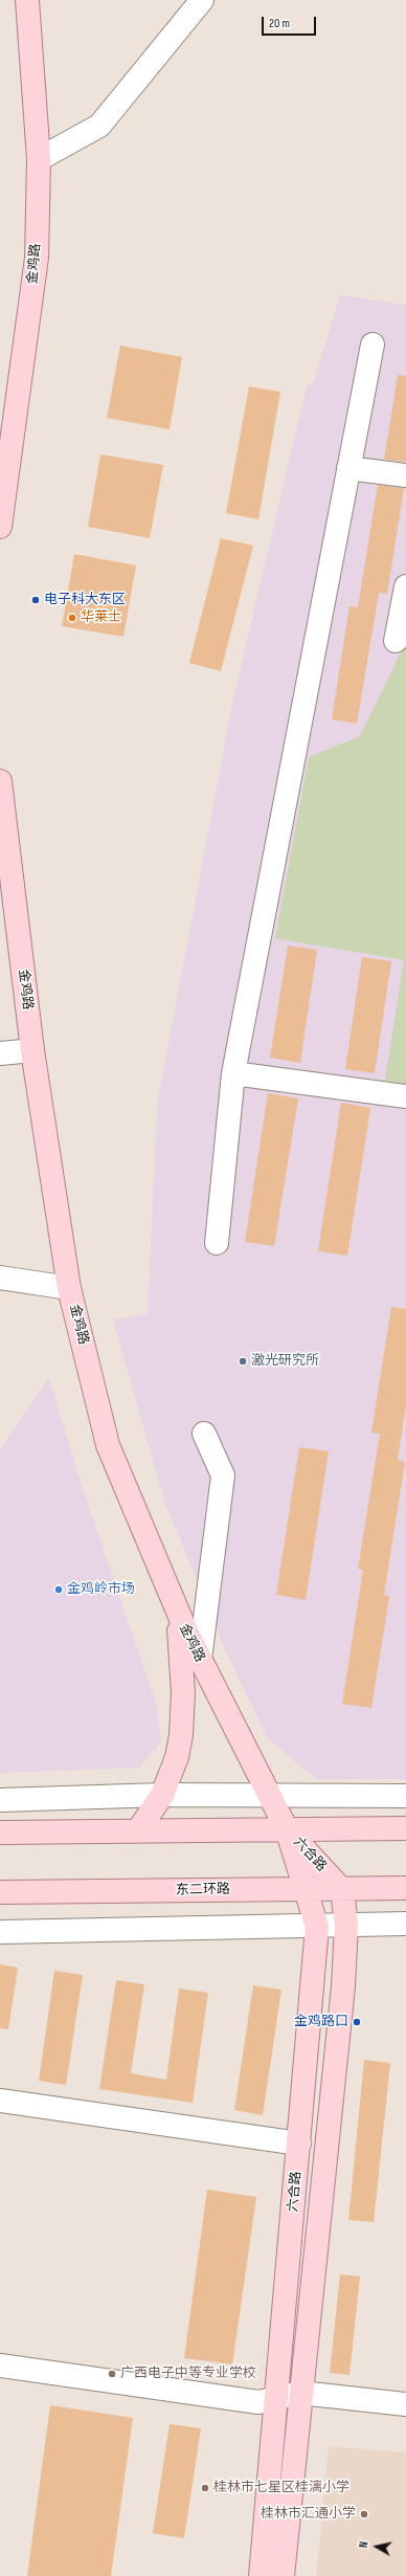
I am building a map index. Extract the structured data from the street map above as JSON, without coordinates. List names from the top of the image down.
{
  "streets": {
    "main road": ["金鸡路", "六合路", "东二环路"]
  },
  "crossings": [
    ["金鸡路", "六合路"],
    ["六合路", "东二环路"]
  ],
  "places": [
    "电子科大东区",
    "华莱士",
    "激光研究所",
    "金鸡岭市场",
    "金鸡路口",
    "广西电子中等专业学校",
    "桂林市七星区桂漓小学",
    "桂林市汇通小学"
  ],
  "scale_bar": "20 m",
  "north": "left"
}
